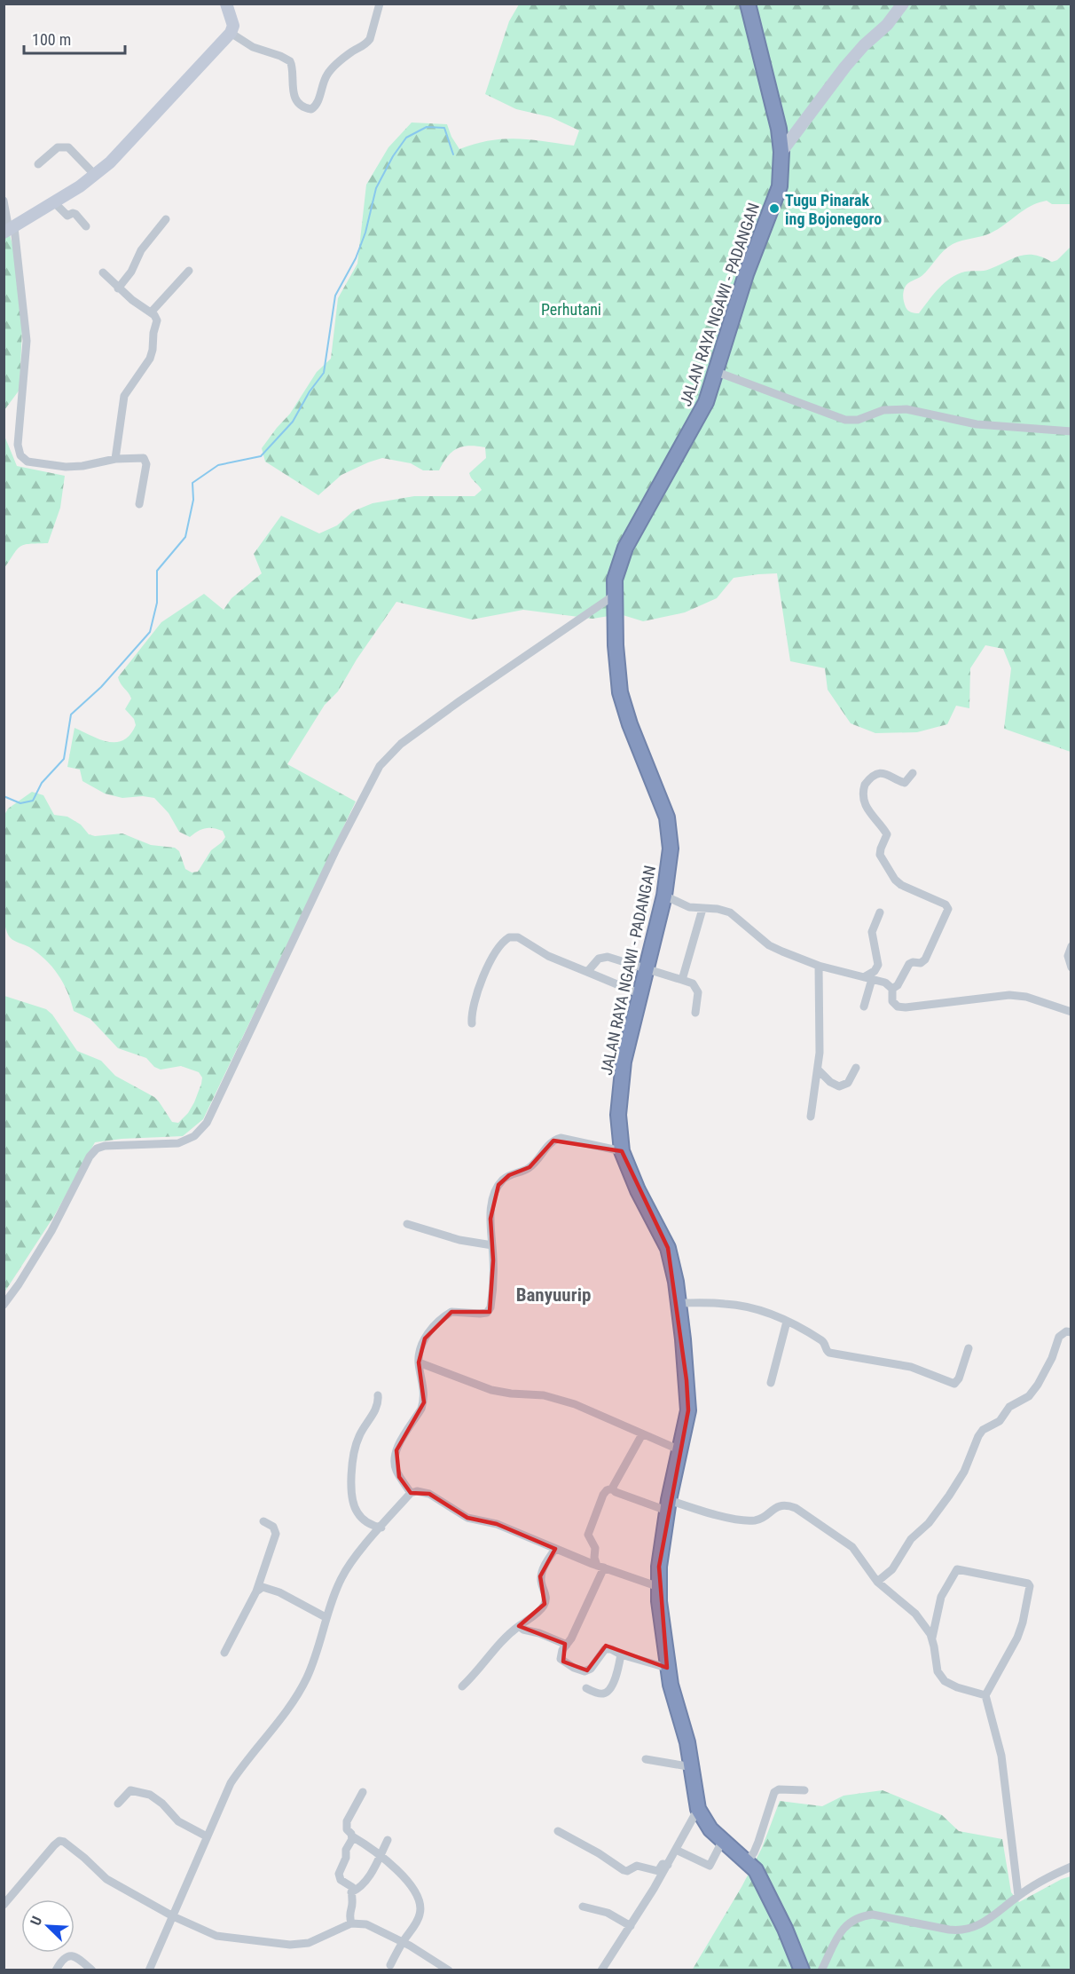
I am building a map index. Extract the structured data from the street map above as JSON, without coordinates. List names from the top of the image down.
{
  "streets": {
    "highway": ["JALAN RAYA NGAWI - PADANGAN"]
  },
  "districts": ["Banyuurip"],
  "parks": ["Perhutani"],
  "places": ["Tugu Pinarak ing Bojonegoro"],
  "scale_bar": "100 m",
  "north": "top left"
}
